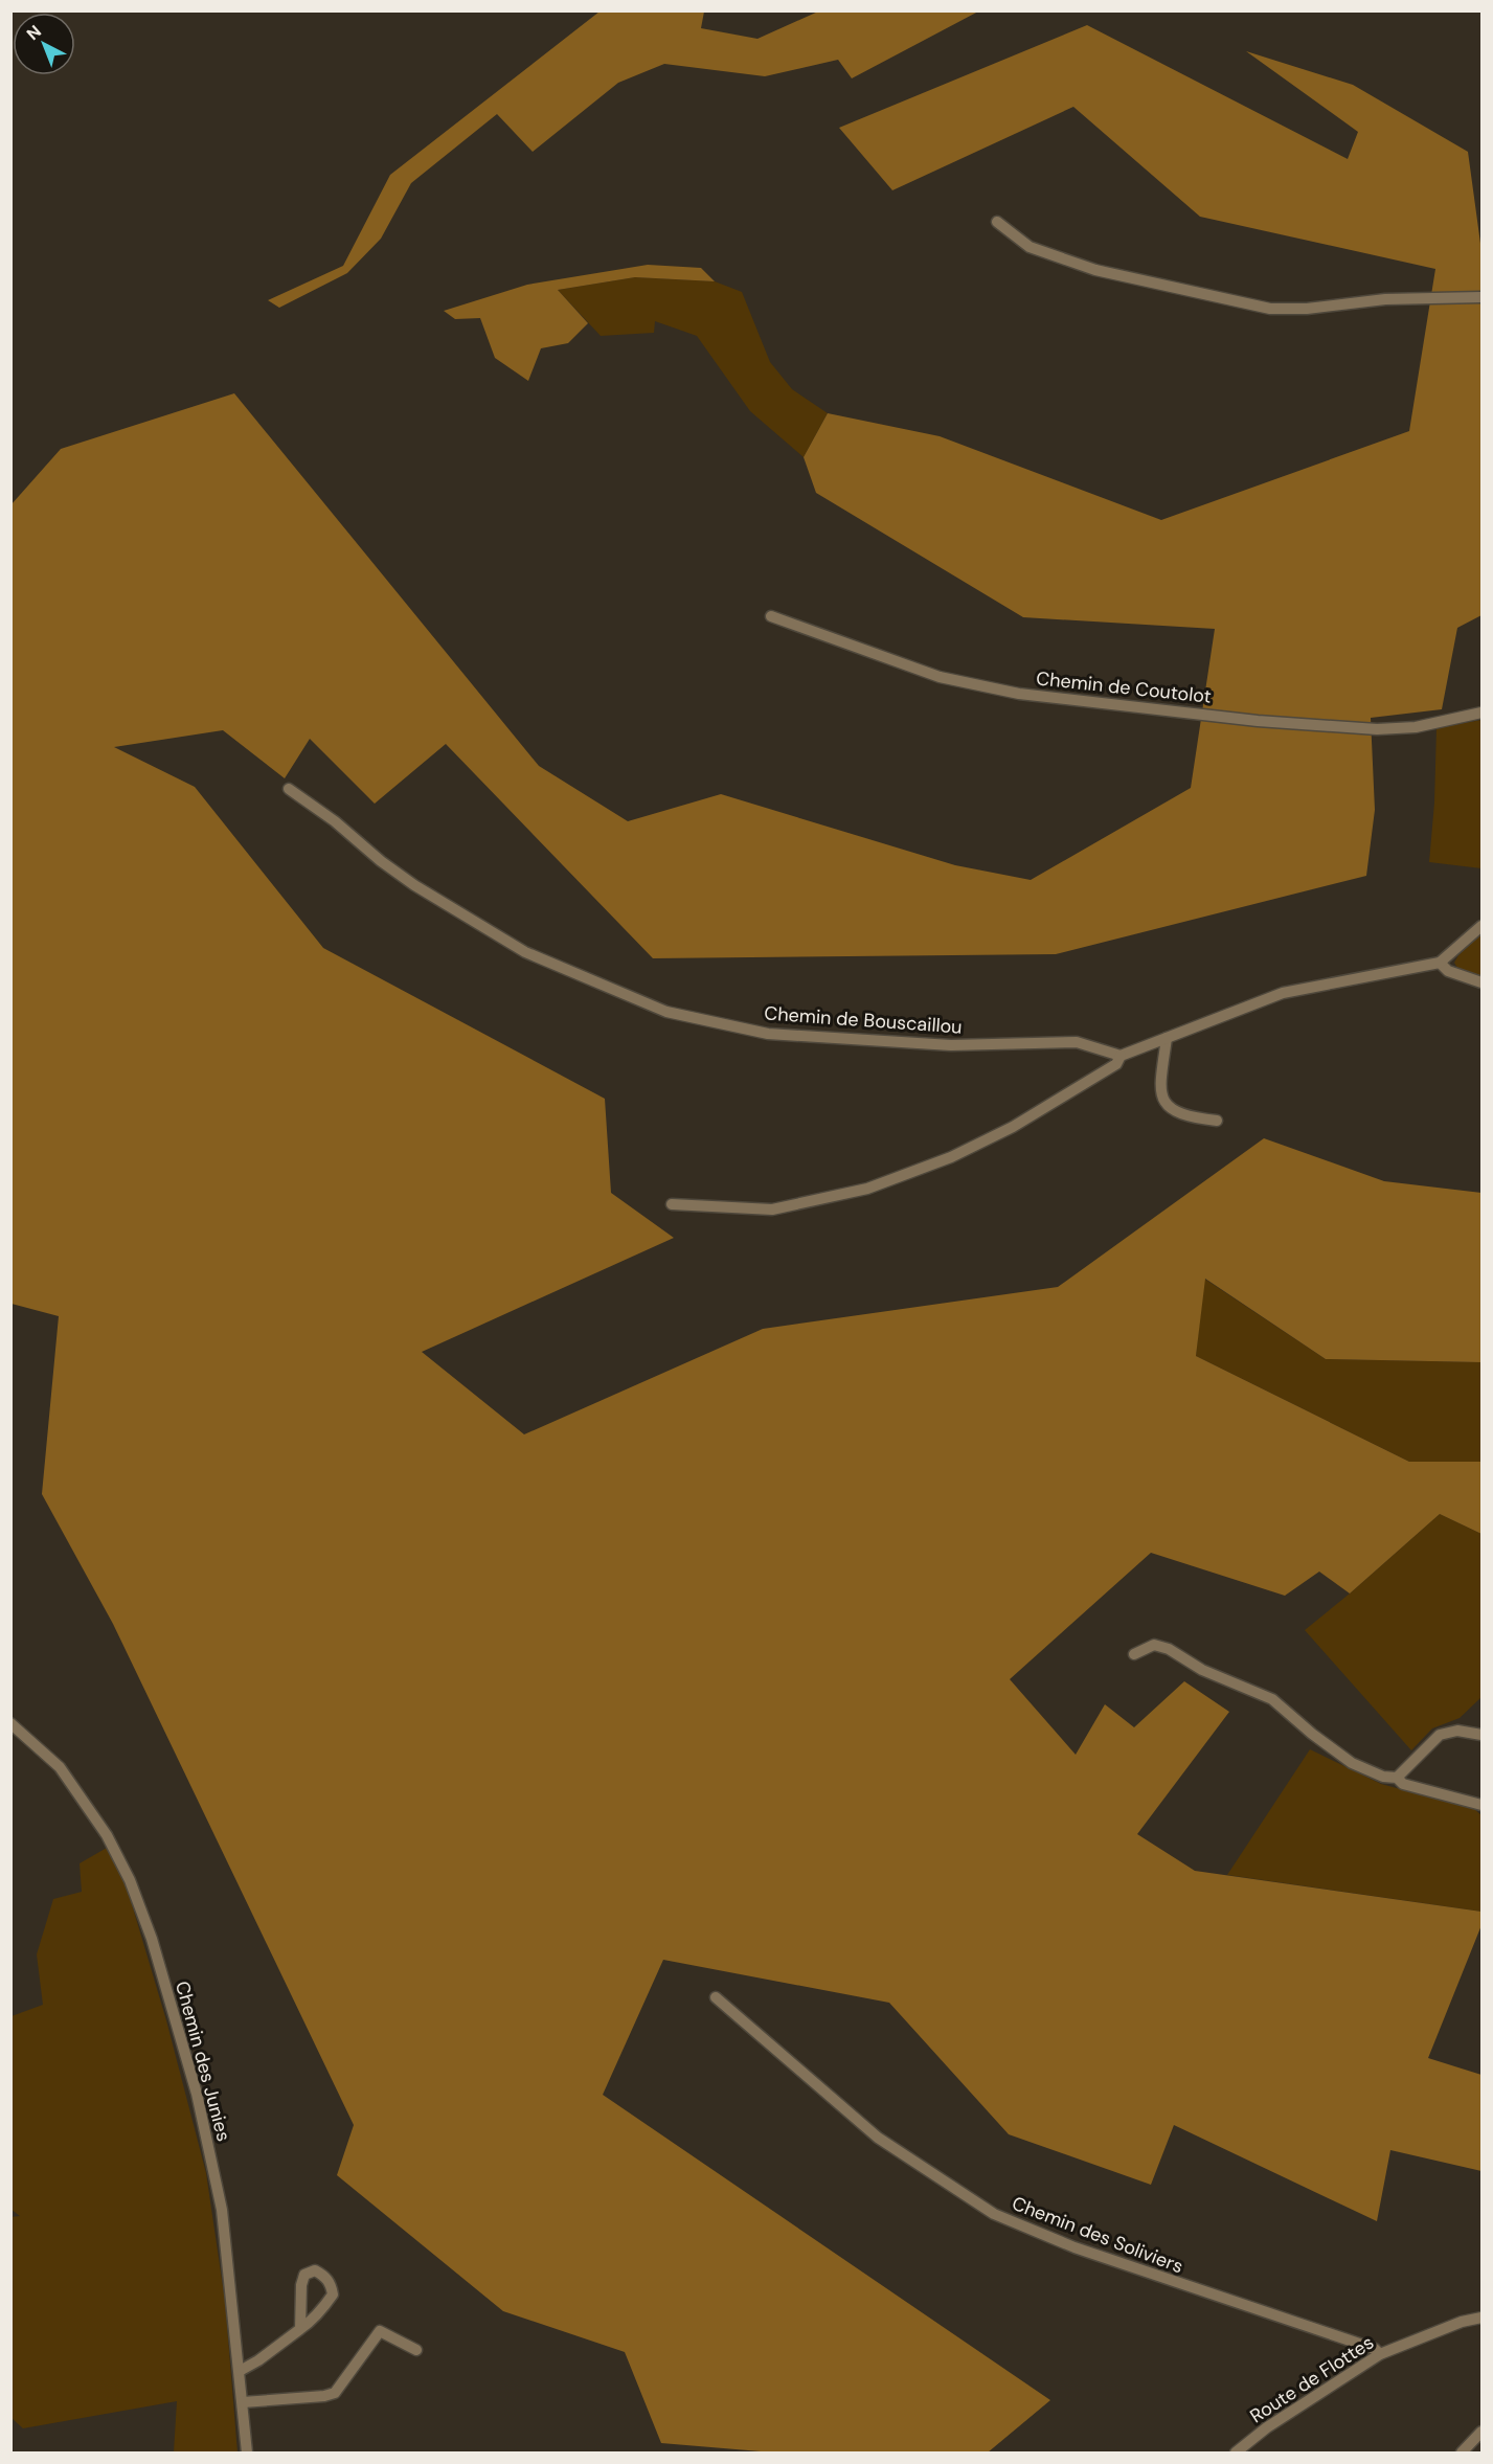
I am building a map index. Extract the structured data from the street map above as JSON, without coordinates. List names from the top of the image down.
{
  "streets": {
    "street": [
      "Chemin de Coutolot",
      "Chemin de Bouscaillou",
      "Chemin des Junies",
      "Chemin des Soliviers",
      "Route de Flottes"
    ]
  },
  "crossings": [
    ["Chemin des Soliviers", "Route de Flottes"]
  ],
  "north": "top left"
}
